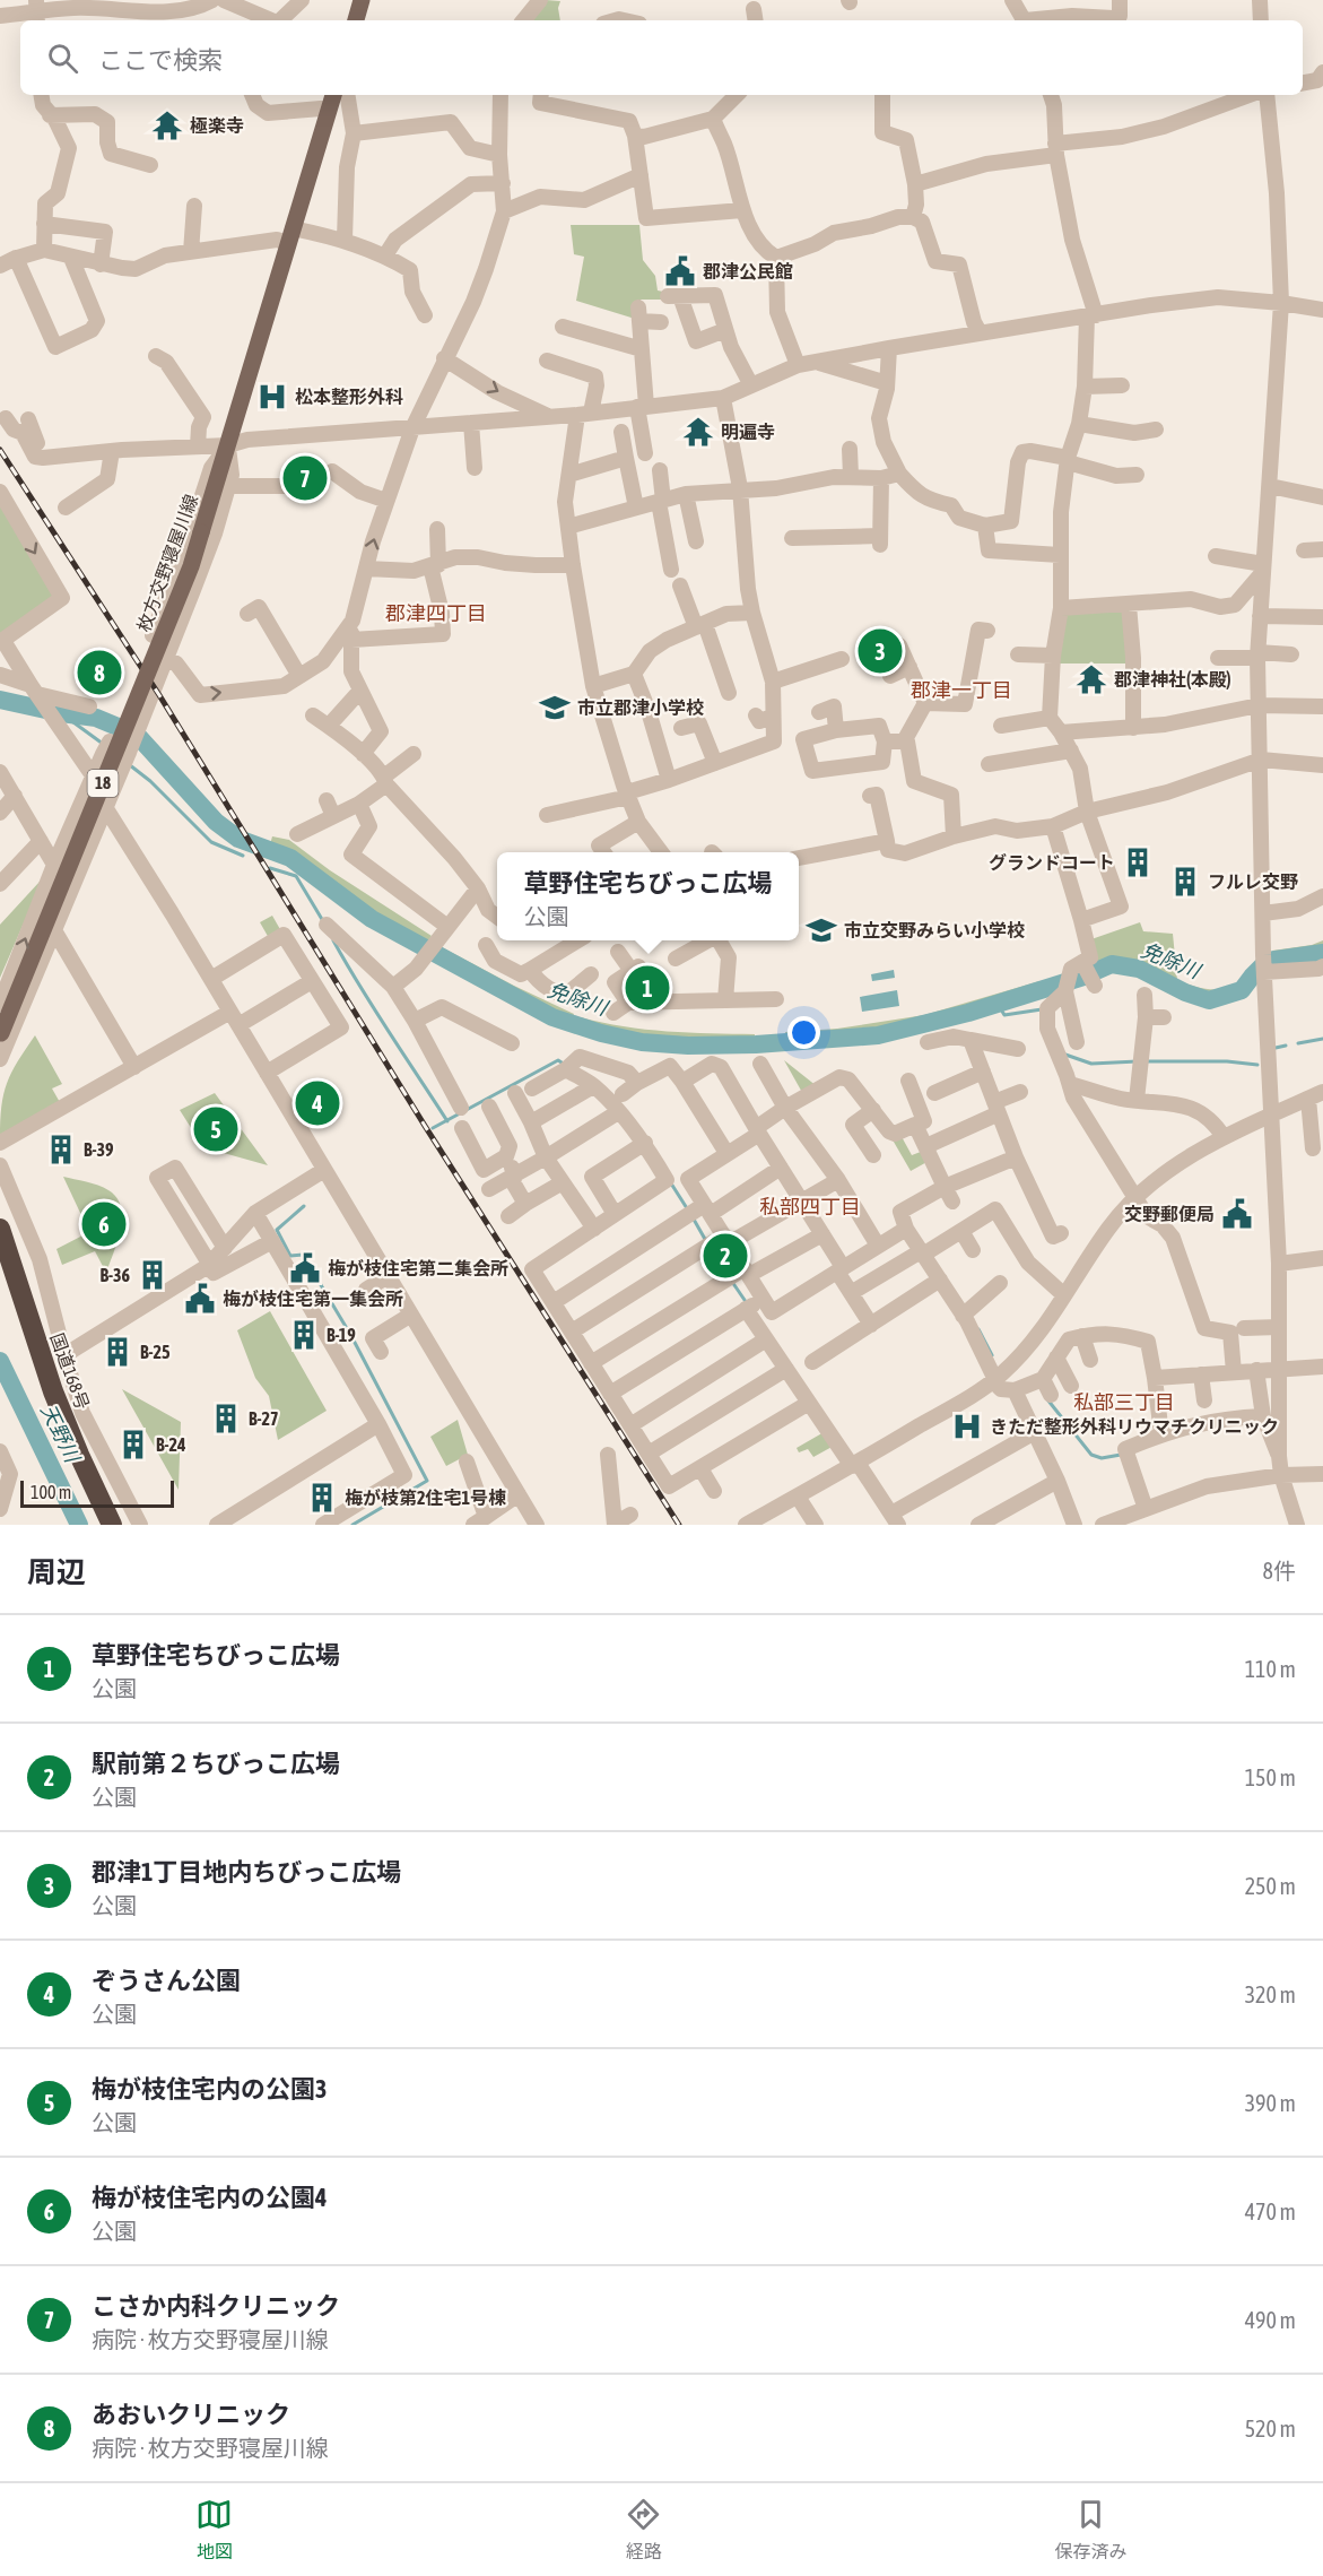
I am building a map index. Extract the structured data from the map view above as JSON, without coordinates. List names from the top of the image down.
{
  "streets": {
    "highway": ["国道168号"],
    "main road": ["枚方交野寝屋川線", "18"]
  },
  "districts": [
    "郡津四丁目",
    "郡津一丁目",
    "私部四丁目",
    "私部三丁目"
  ],
  "water": ["免除川", "天野川"],
  "places": {
    "temple": ["極楽寺", "明遍寺", "郡津神社(本殿)"],
    "public building": [
      "郡津公民館",
      "交野郵便局",
      "梅が枝住宅第二集会所",
      "梅が枝住宅第一集会所"
    ],
    "hospital": ["松本整形外科", "きただ整形外科リウマチクリニック"],
    "school or university": ["市立郡津小学校", "市立交野みらい小学校"],
    "building": [
      "グランドコート",
      "フルレ交野",
      "B-39",
      "B-36",
      "B-19",
      "B-25",
      "B-27",
      "B-24",
      "梅が枝第2住宅1号棟"
    ]
  },
  "scale_bar": "100 m",
  "page": {
    "search": "ここで検索",
    "pins": [
      "7",
      "3",
      "8",
      "1",
      "4",
      "5",
      "6",
      "2"
    ],
    "popup": ["草野住宅ちびっこ広場", "公園"],
    "scale": "100 m",
    "heading": ["周辺", "8件"],
    "list": [
      {
        "mark": "1",
        "name": "草野住宅ちびっこ広場",
        "note": "公園",
        "value": "110 m"
      },
      {
        "mark": "2",
        "name": "駅前第２ちびっこ広場",
        "note": "公園",
        "value": "150 m"
      },
      {
        "mark": "3",
        "name": "郡津1丁目地内ちびっこ広場",
        "note": "公園",
        "value": "250 m"
      },
      {
        "mark": "4",
        "name": "ぞうさん公園",
        "note": "公園",
        "value": "320 m"
      },
      {
        "mark": "5",
        "name": "梅が枝住宅内の公園3",
        "note": "公園",
        "value": "390 m"
      },
      {
        "mark": "6",
        "name": "梅が枝住宅内の公園4",
        "note": "公園",
        "value": "470 m"
      },
      {
        "mark": "7",
        "name": "こさか内科クリニック",
        "note": "病院 · 枚方交野寝屋川線",
        "value": "490 m"
      },
      {
        "mark": "8",
        "name": "あおいクリニック",
        "note": "病院 · 枚方交野寝屋川線",
        "value": "520 m"
      }
    ],
    "nav": ["地図", "経路", "保存済み"]
  }
}
